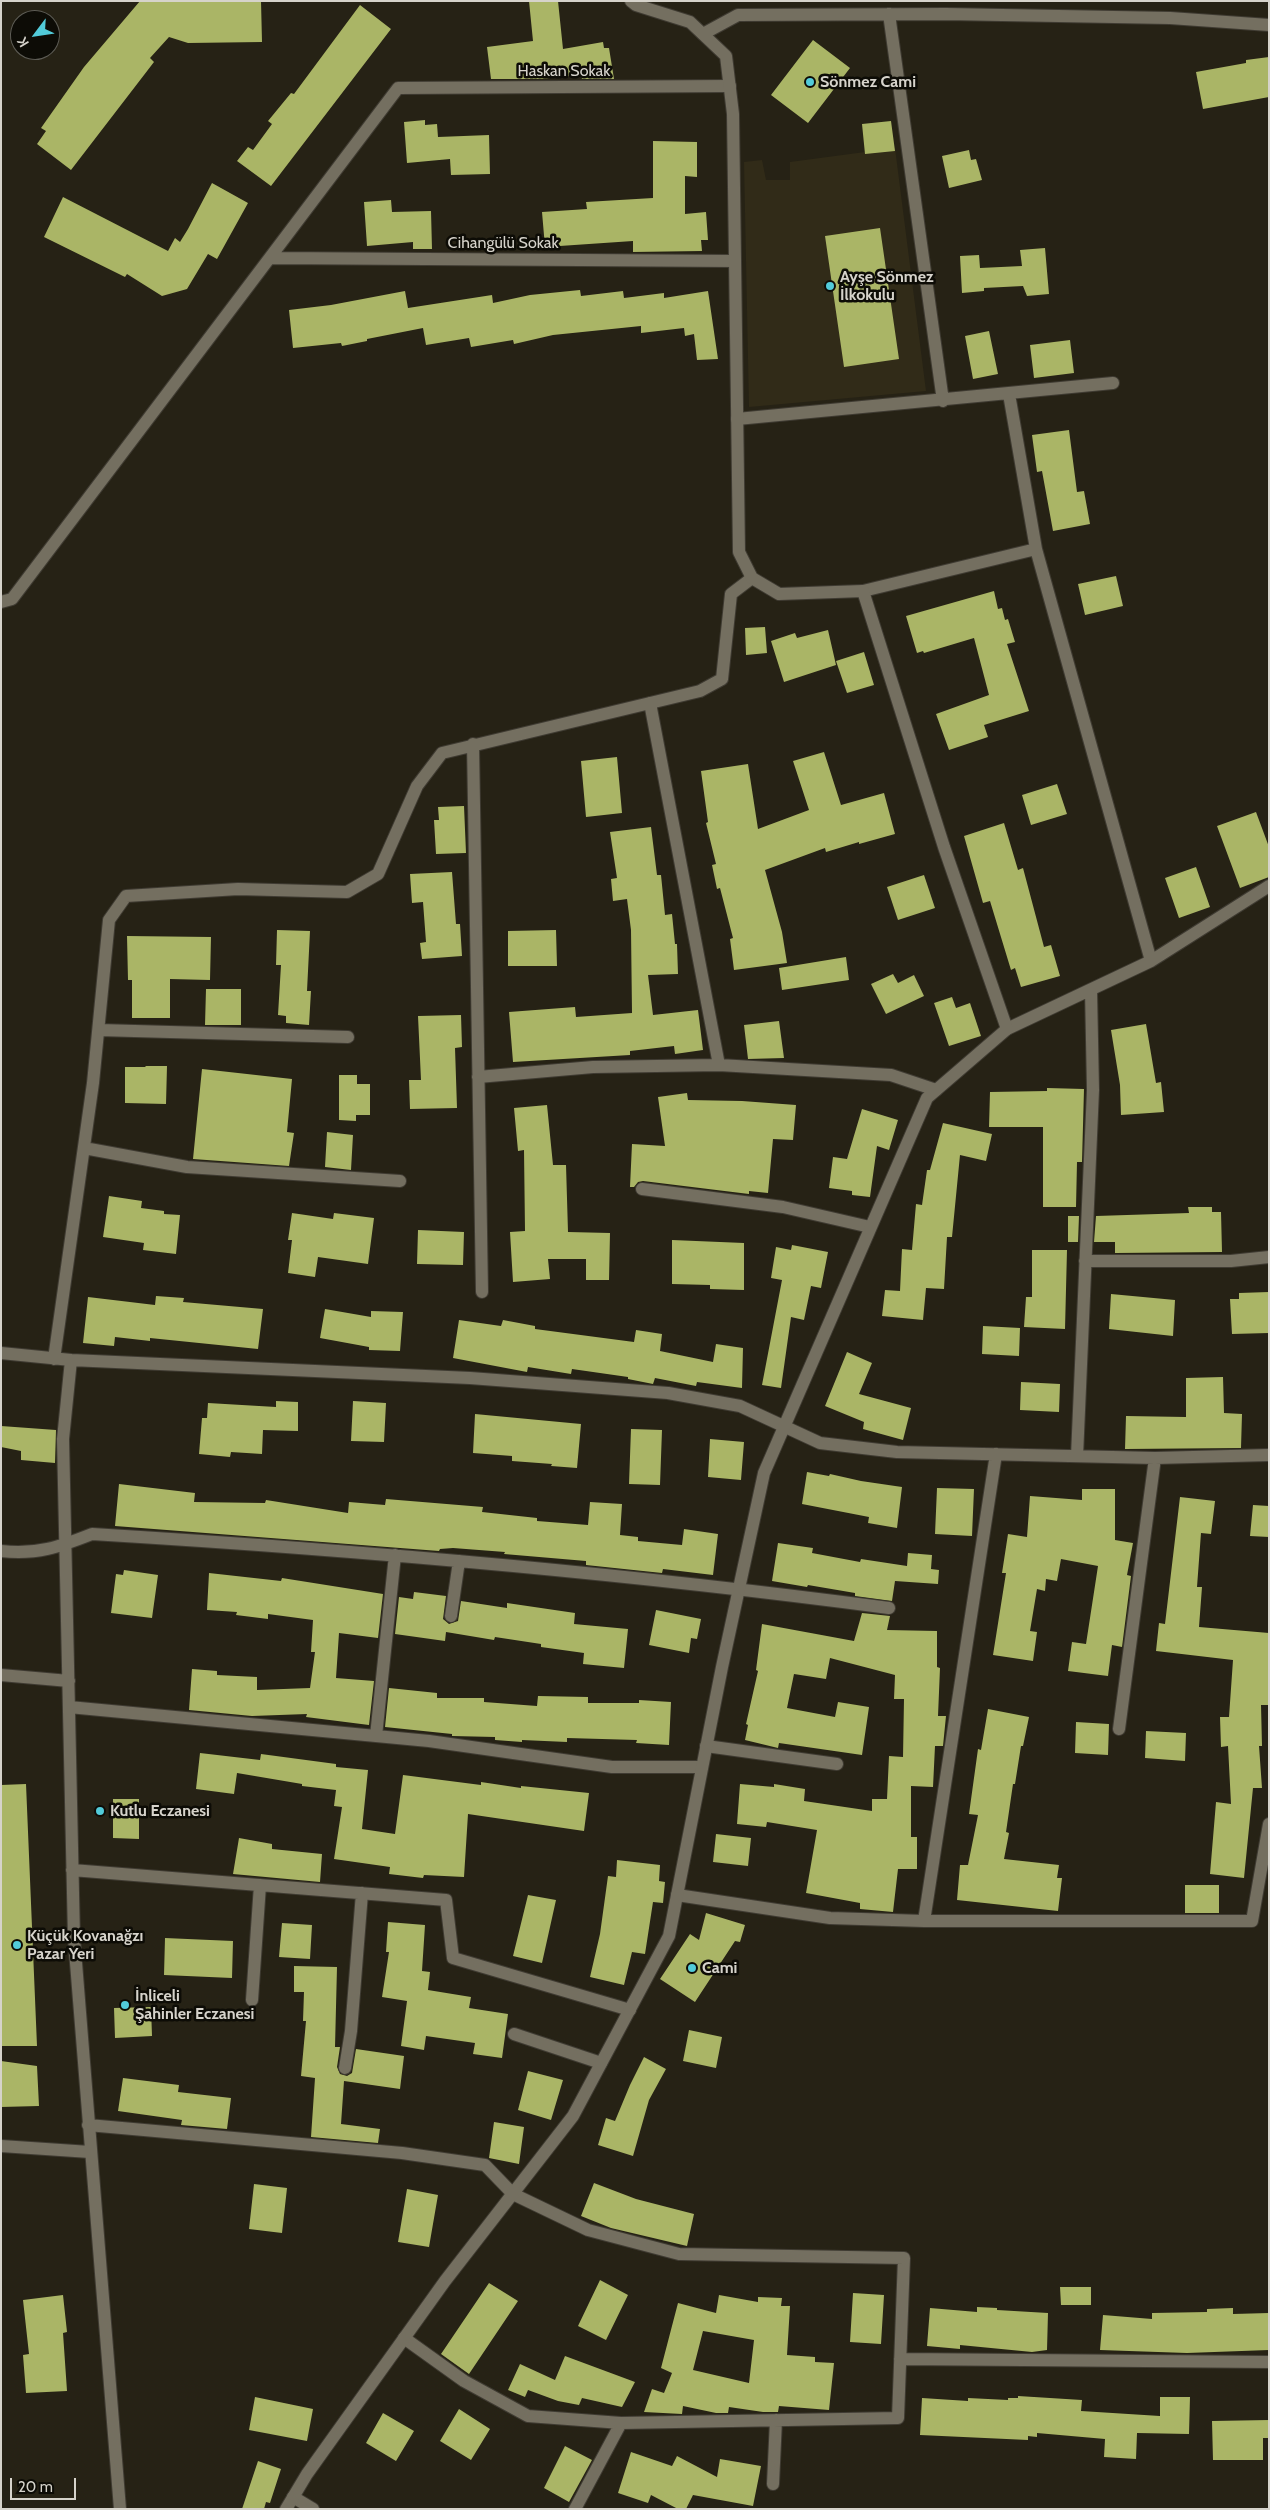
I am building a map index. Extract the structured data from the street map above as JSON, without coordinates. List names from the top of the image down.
{
  "streets": {
    "street": ["Haskan Sokak", "Cihangülü Sokak"]
  },
  "crossings": [
    ["Haskan Sokak", "Cihangülü Sokak"]
  ],
  "places": [
    "Sönmez Cami",
    "Ayşe Sönmez İlkokulu",
    "Kutlu Eczanesi",
    "Küçük Kovanağzı Pazar Yeri",
    "Cami",
    "İnliceli Şahinler Eczanesi"
  ],
  "scale_bar": "20 m",
  "north": "bottom left"
}
